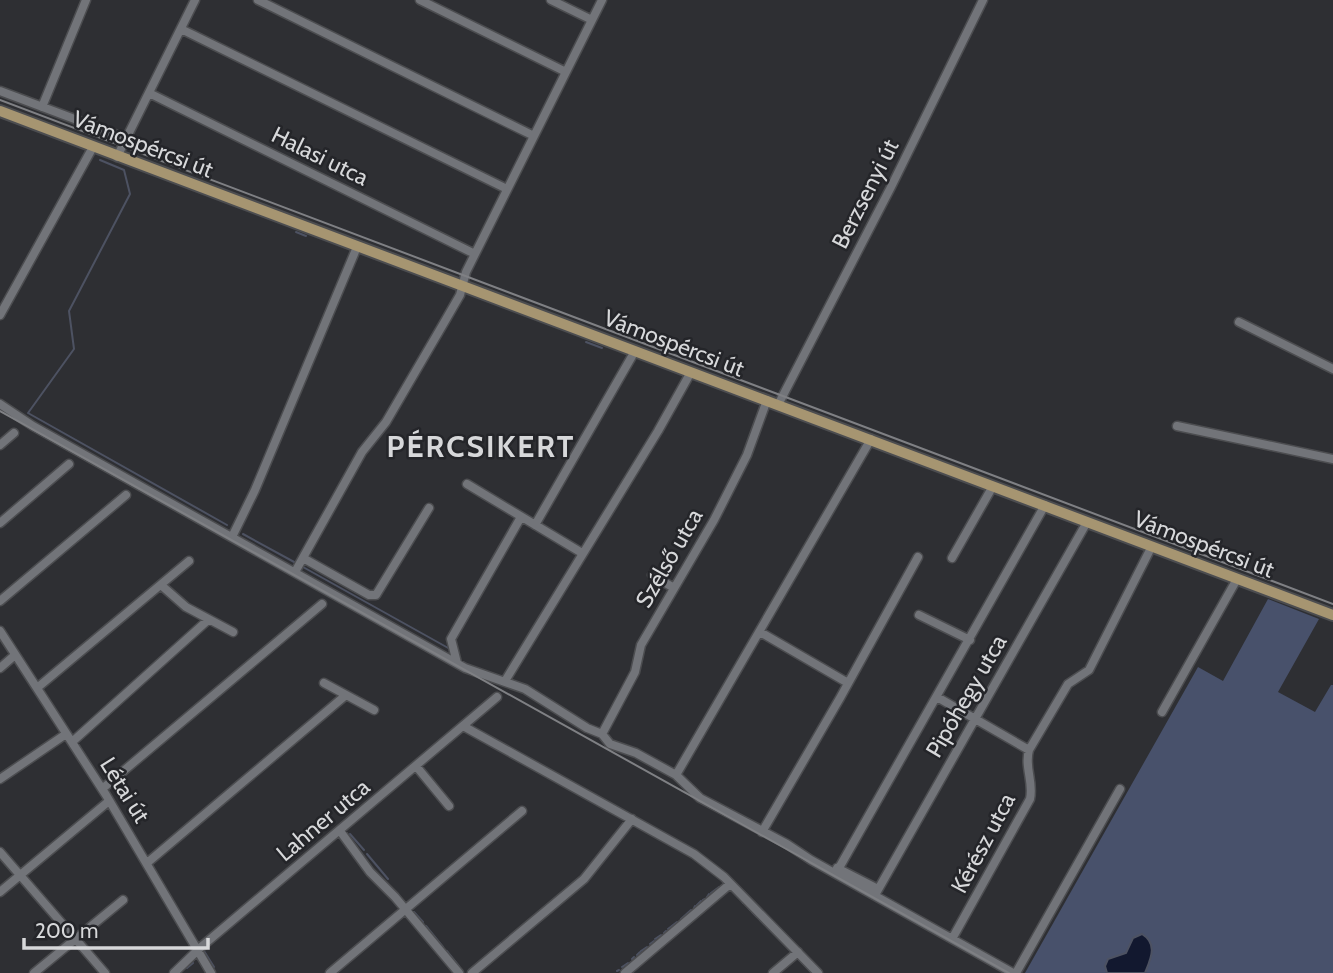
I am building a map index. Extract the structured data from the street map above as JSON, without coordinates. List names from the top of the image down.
{
  "streets": {
    "main road": ["Vámospércsi út"],
    "street": [
      "Halasi utca",
      "Berzsenyi út",
      "Szélső utca",
      "Pipóhegy utca",
      "Létai út",
      "Lahner utca",
      "Kérész utca"
    ]
  },
  "crossings": [
    ["Vámospércsi út", "Berzsenyi út"],
    ["Vámospércsi út", "Szélső utca"],
    ["Vámospércsi út", "Pipóhegy utca"],
    ["Létai út", "Lahner utca"]
  ],
  "districts": ["PÉRCSIKERT"],
  "scale_bar": "200 m"
}
